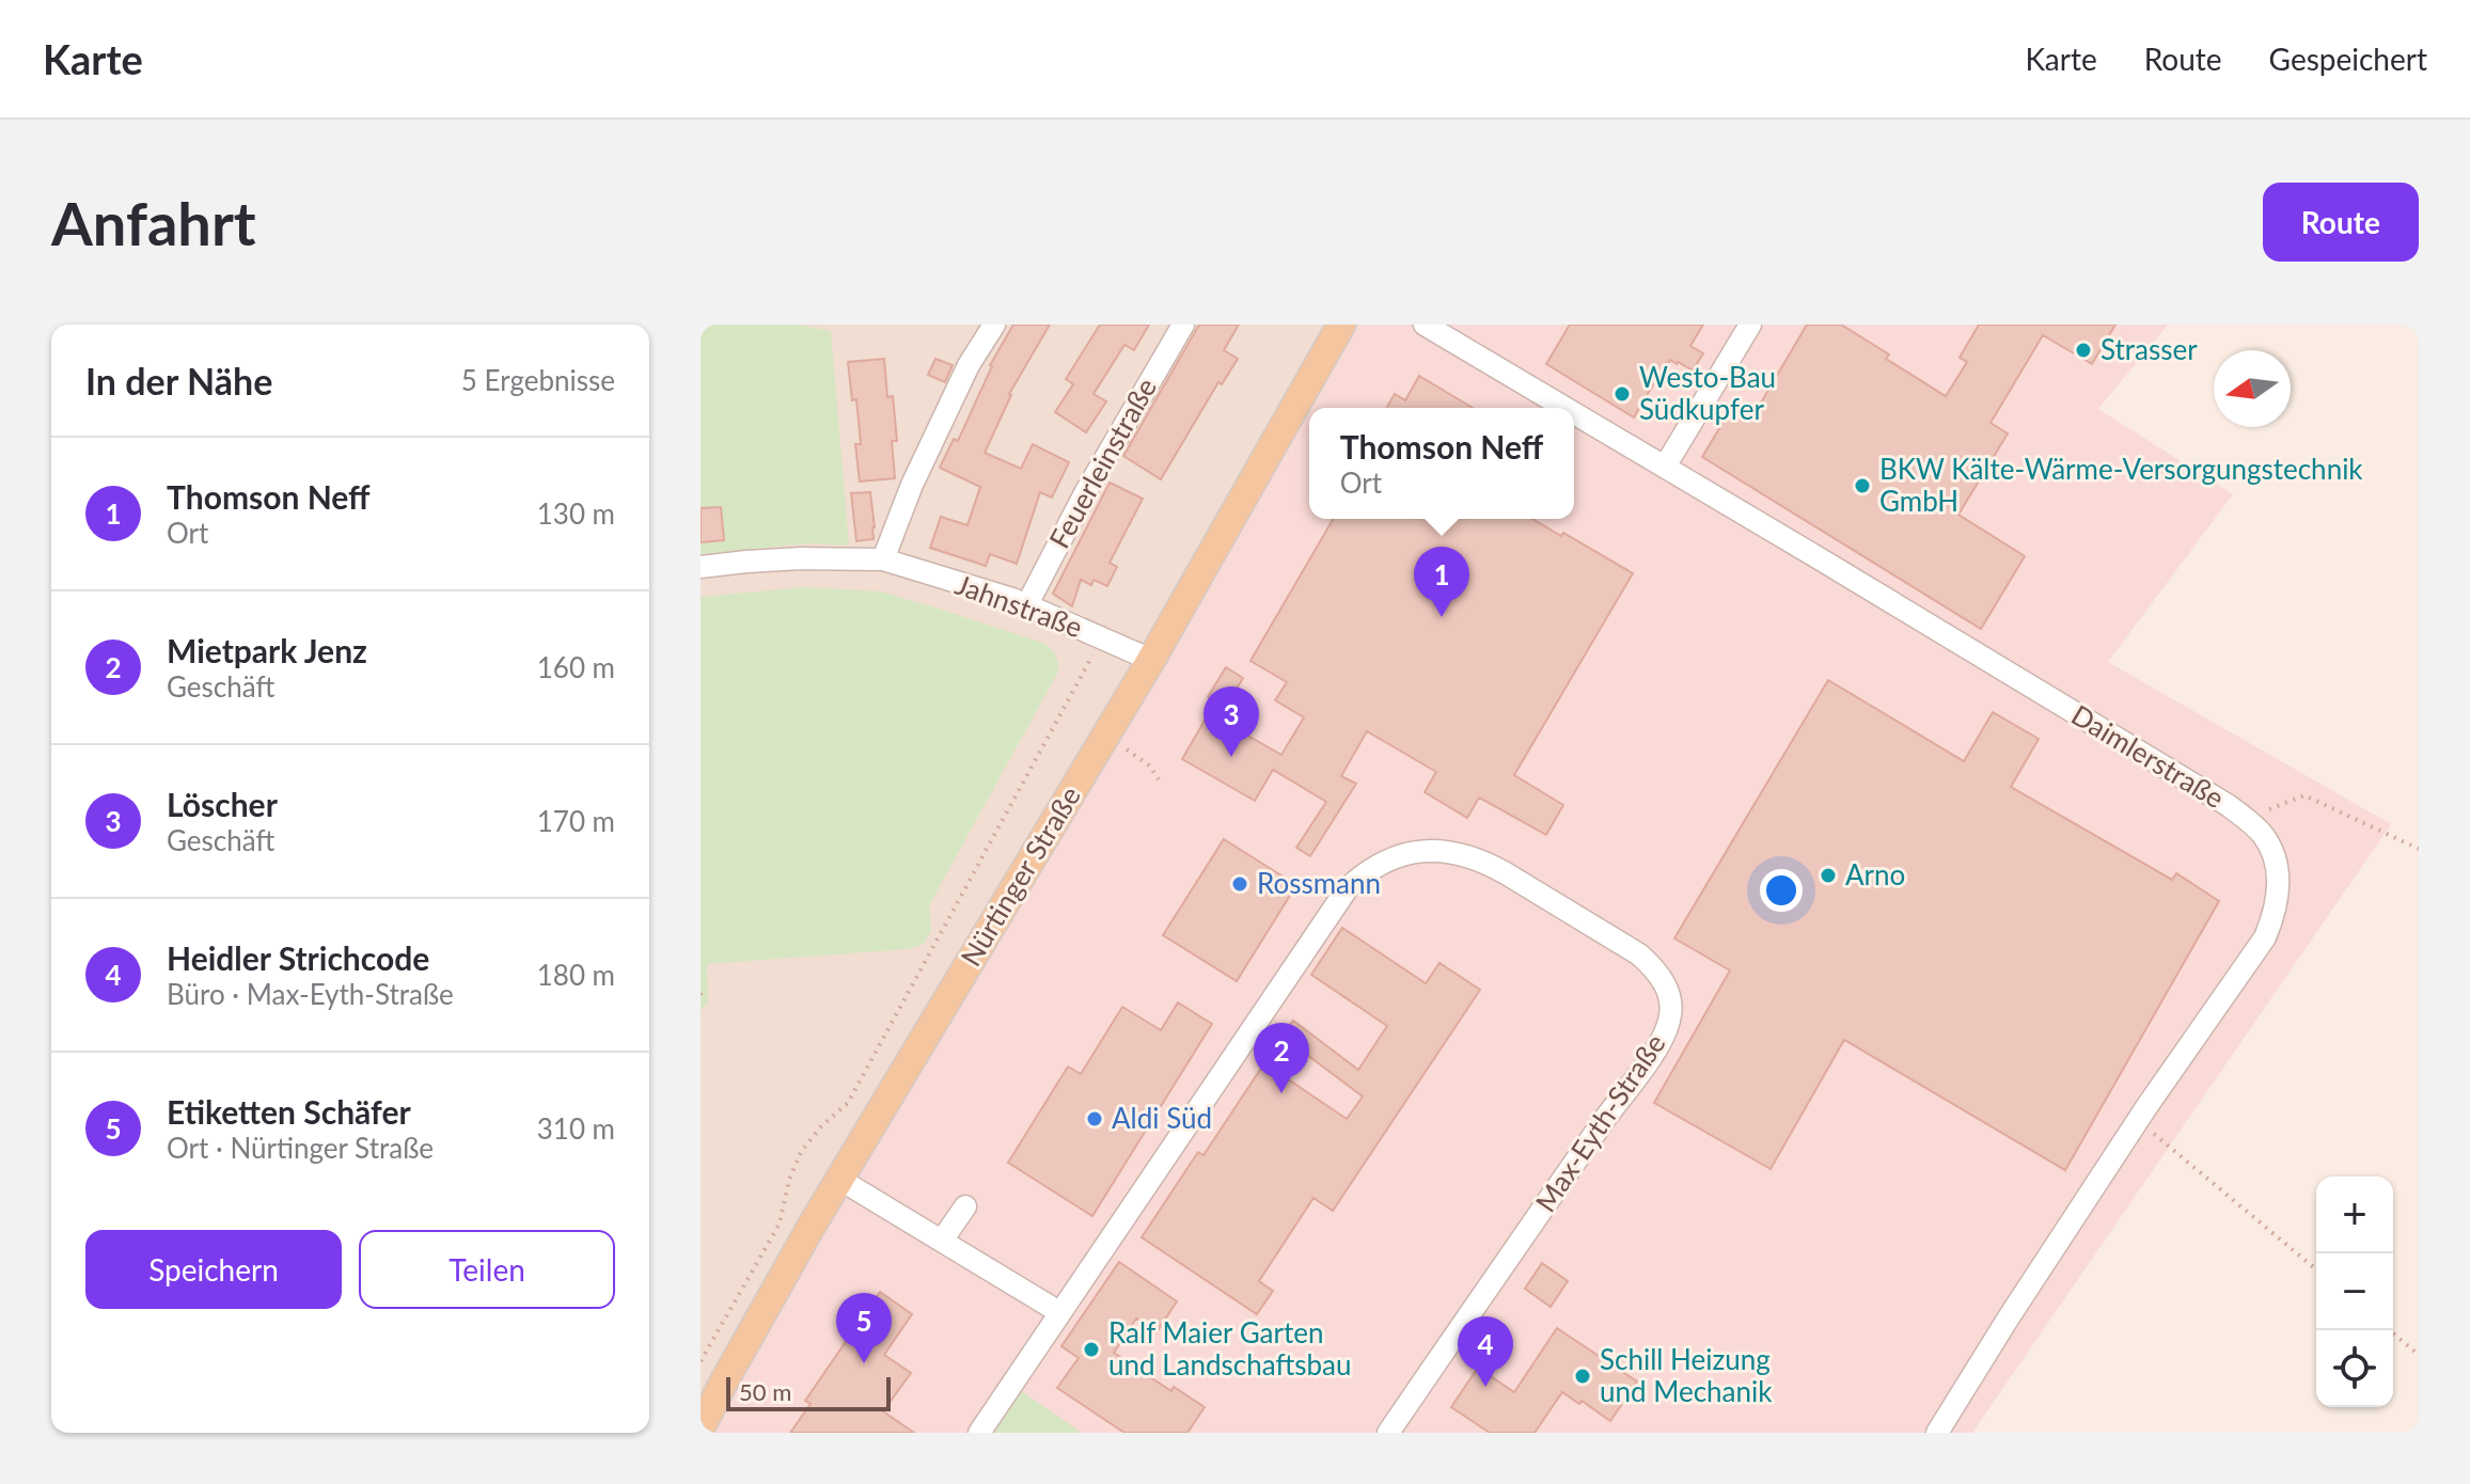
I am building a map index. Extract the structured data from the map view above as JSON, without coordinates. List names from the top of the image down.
{
  "streets": {
    "main road": ["Nürtinger Straße"],
    "street": [
      "Feuerleinstraße",
      "Jahnstraße",
      "Daimlerstraße",
      "Max-Eyth-Straße"
    ]
  },
  "crossings": [
    ["Feuerleinstraße", "Jahnstraße"],
    ["Jahnstraße", "Nürtinger Straße"]
  ],
  "places": [
    "Strasser",
    "Westo-Bau Südkupfer",
    "BKW Kälte-Wärme-Versorgungstechnik GmbH",
    "Arno",
    "Rossmann",
    "Aldi Süd",
    "Ralf Maier Garten und Landschaftsbau",
    "Schill Heizung und Mechanik"
  ],
  "scale_bar": "50 m",
  "north": "left",
  "page": {
    "header": "Karte",
    "nav": ["Karte", "Route", "Gespeichert"],
    "buttons": [
      "Route",
      ["Speichern", "Teilen"]
    ],
    "title": "Anfahrt",
    "heading": ["In der Nähe", "5 Ergebnisse"],
    "popup": ["Thomson Neff", "Ort"],
    "list": [
      {
        "mark": "1",
        "name": "Thomson Neff",
        "note": "Ort",
        "value": "130 m"
      },
      {
        "mark": "2",
        "name": "Mietpark Jenz",
        "note": "Geschäft",
        "value": "160 m"
      },
      {
        "mark": "3",
        "name": "Löscher",
        "note": "Geschäft",
        "value": "170 m"
      },
      {
        "mark": "4",
        "name": "Heidler Strichcode",
        "note": "Büro · Max-Eyth-Straße",
        "value": "180 m"
      },
      {
        "mark": "5",
        "name": "Etiketten Schäfer",
        "note": "Ort · Nürtinger Straße",
        "value": "310 m"
      }
    ],
    "pins": [
      "1",
      "3",
      "2",
      "5",
      "4"
    ],
    "map_buttons": ["+", "−"],
    "scale": "50 m"
  }
}
